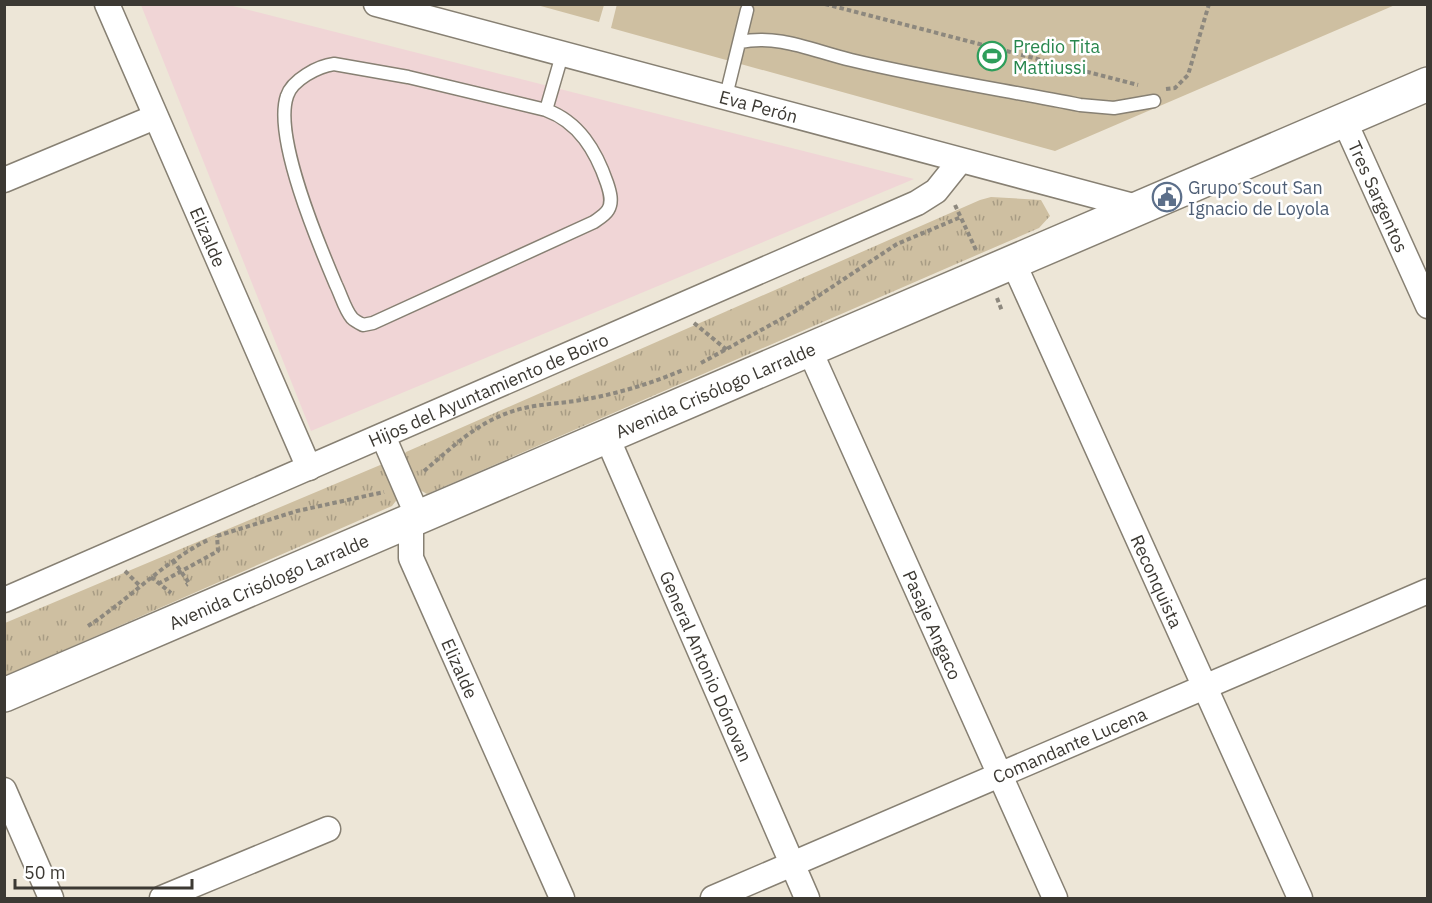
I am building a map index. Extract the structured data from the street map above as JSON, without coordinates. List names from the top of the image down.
{
  "streets": {
    "main road": ["Avenida Crisólogo Larralde"],
    "street": [
      "Eva Perón",
      "Tres Sargentos",
      "Elizalde",
      "Hijos del Ayuntamiento de Boiro",
      "Reconquista",
      "Pasaje Angaco",
      "General Antonio Dónovan",
      "Comandante Lucena"
    ]
  },
  "crossings": [
    ["Eva Perón", "Hijos del Ayuntamiento de Boiro"],
    ["Eva Perón", "Avenida Crisólogo Larralde"],
    ["Tres Sargentos", "Avenida Crisólogo Larralde"],
    ["Elizalde", "Hijos del Ayuntamiento de Boiro"],
    ["Elizalde", "Avenida Crisólogo Larralde"],
    ["Avenida Crisólogo Larralde", "Reconquista"],
    ["Avenida Crisólogo Larralde", "Pasaje Angaco"],
    ["Avenida Crisólogo Larralde", "General Antonio Dónovan"],
    ["Reconquista", "Comandante Lucena"],
    ["Pasaje Angaco", "Comandante Lucena"],
    ["General Antonio Dónovan", "Comandante Lucena"]
  ],
  "places": {
    "sports": ["Predio Tita Mattiussi"],
    "public building": ["Grupo Scout San Ignacio de Loyola"]
  },
  "scale_bar": "50 m"
}
